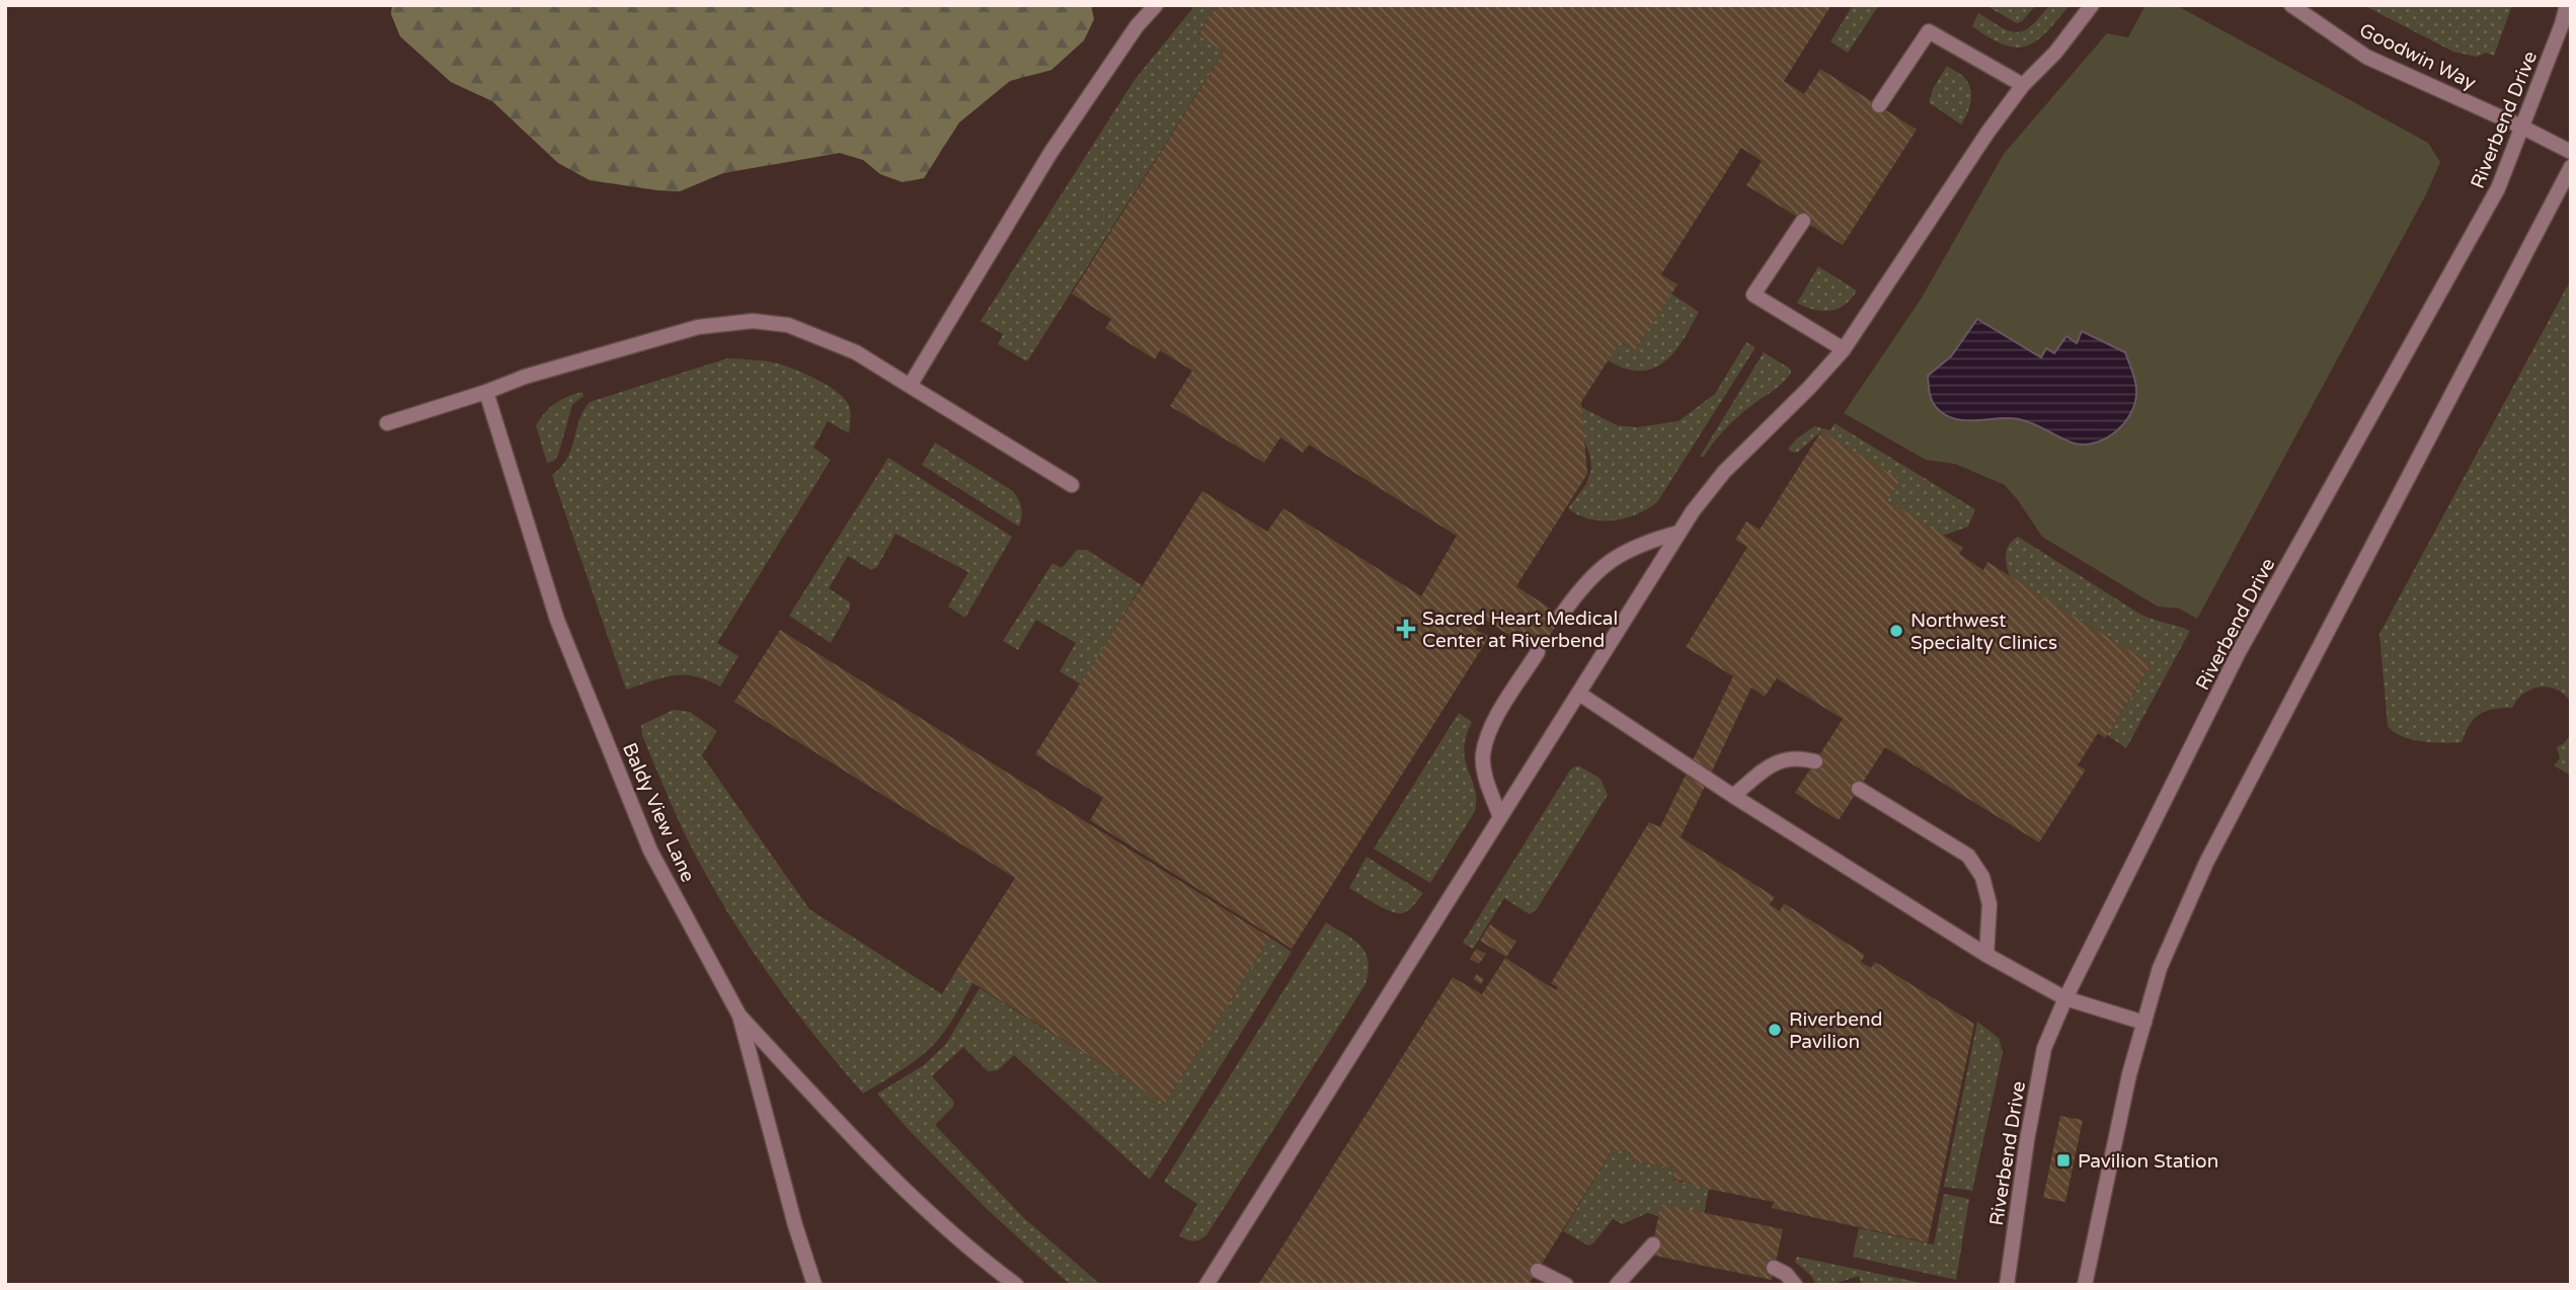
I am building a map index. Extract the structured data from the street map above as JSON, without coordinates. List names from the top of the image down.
{
  "streets": {
    "street": ["Goodwin Way", "Riverbend Drive", "Baldy View Lane"]
  },
  "crossings": [
    ["Goodwin Way", "Riverbend Drive"]
  ],
  "places": {
    "health": ["Sacred Heart Medical Center at Riverbend"],
    "other": ["Northwest Specialty Clinics", "Riverbend Pavilion"],
    "transit": ["Pavilion Station"]
  }
}
